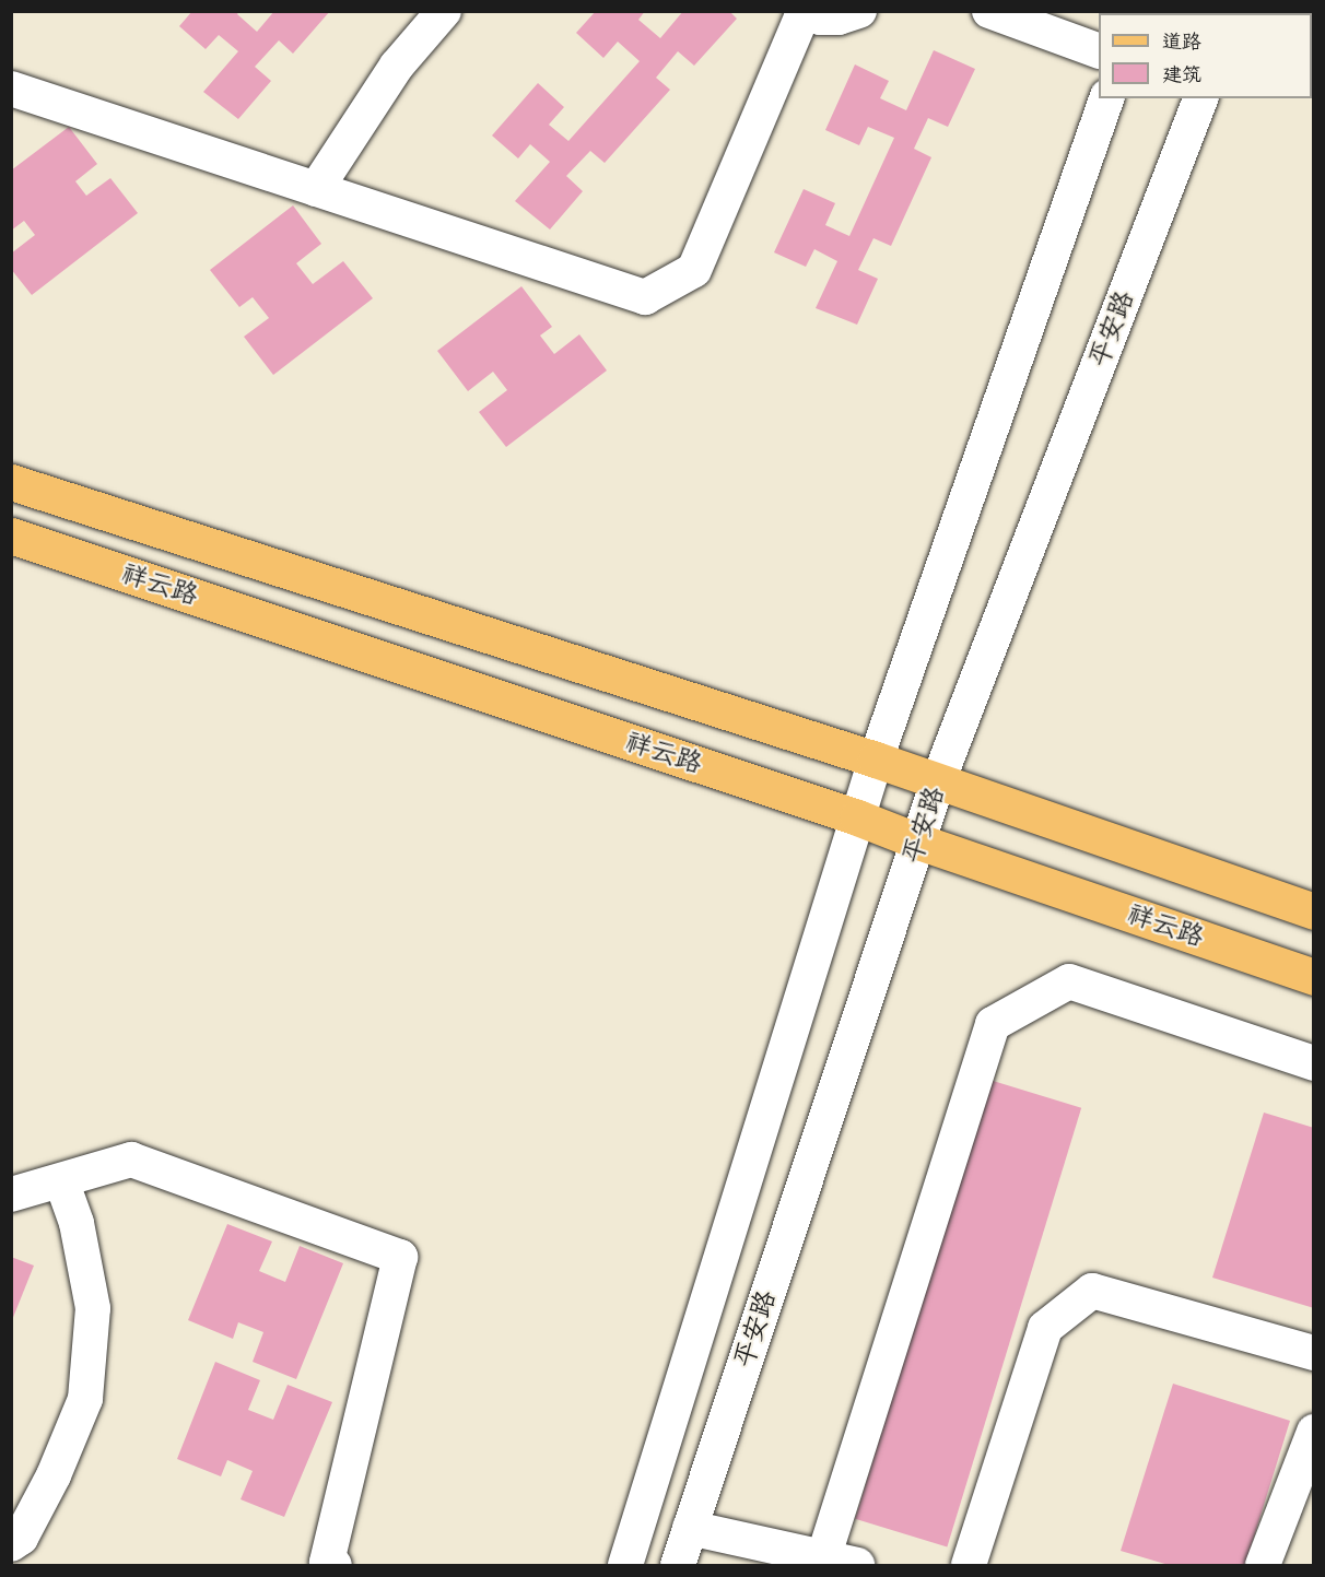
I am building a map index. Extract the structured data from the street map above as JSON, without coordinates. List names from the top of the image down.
{
  "streets": {
    "main road": ["祥云路"],
    "street": ["平安路"]
  },
  "crossings": [
    ["平安路", "祥云路"]
  ],
  "legend": ["道路", "建筑"]
}
